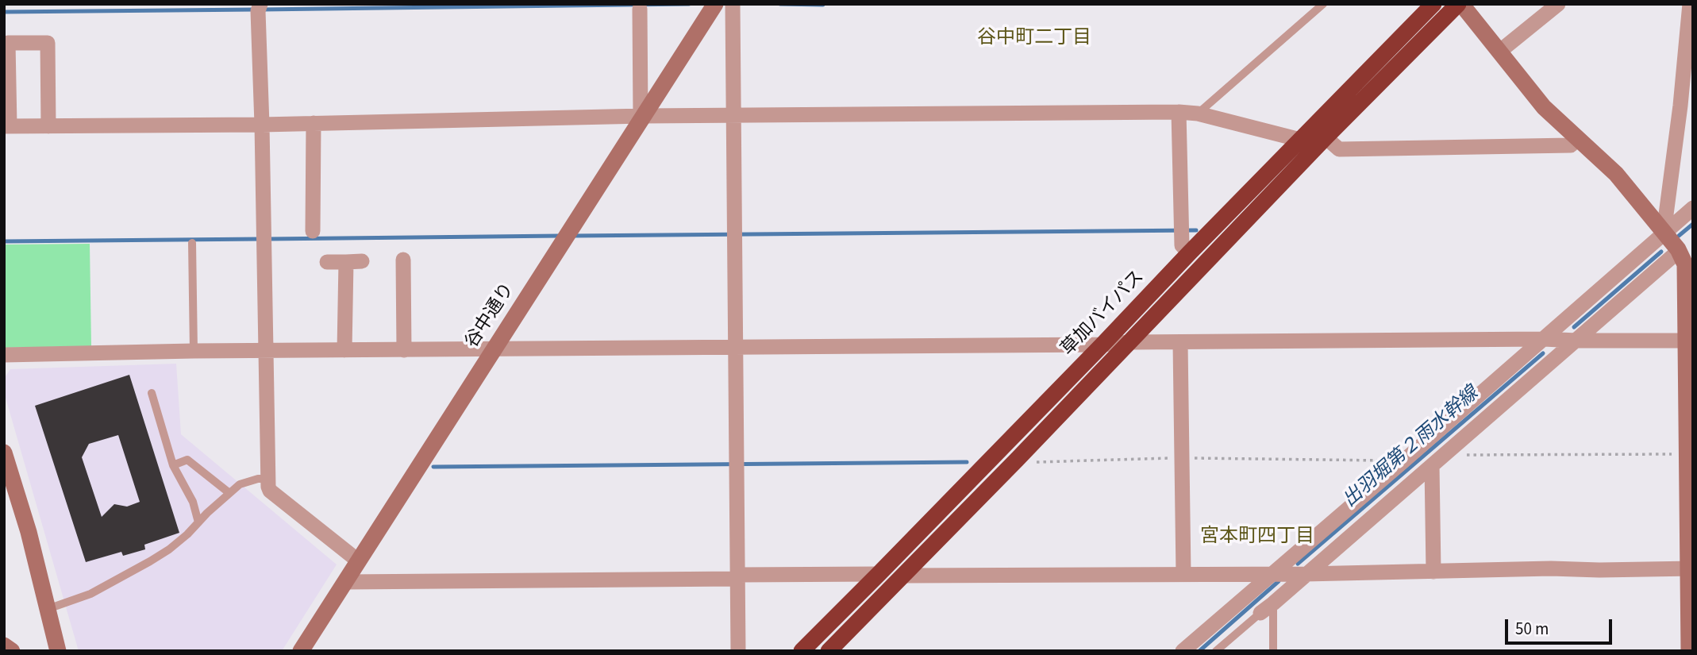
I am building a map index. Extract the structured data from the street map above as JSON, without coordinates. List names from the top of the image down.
{
  "streets": {
    "highway": ["草加バイパス"],
    "street": ["谷中通り"]
  },
  "districts": ["谷中町二丁目", "宮本町四丁目"],
  "water": ["出羽堀第２雨水幹線"],
  "scale_bar": "50 m"
}
